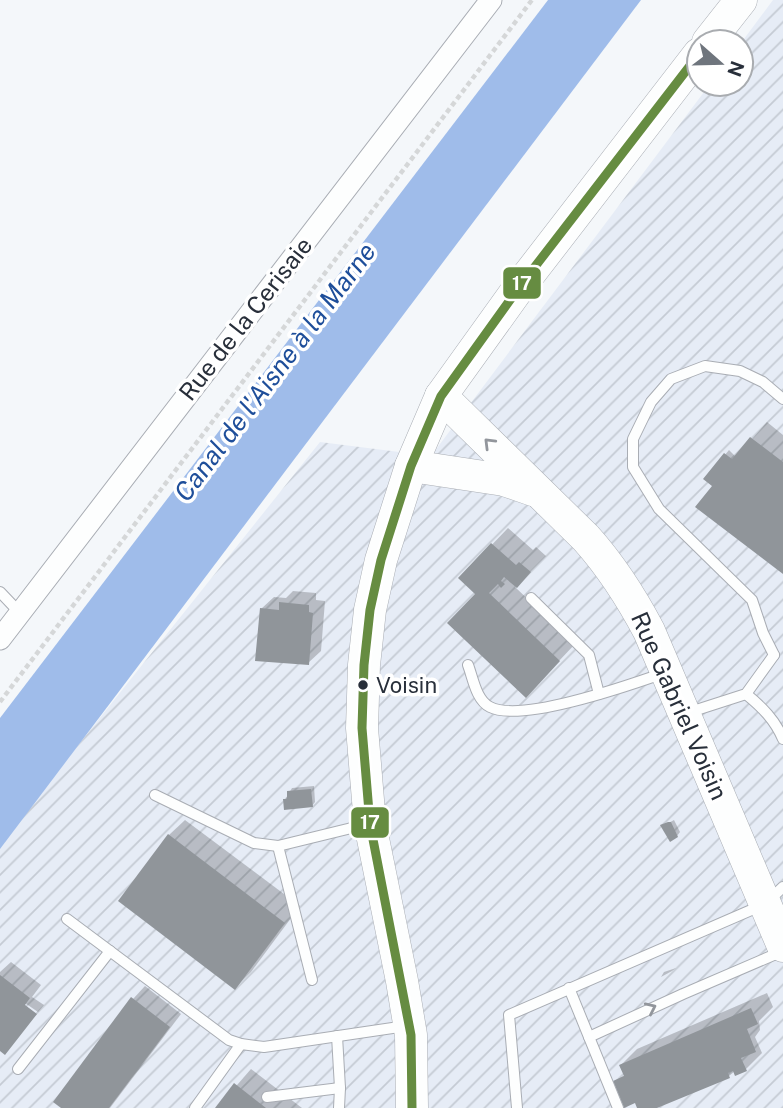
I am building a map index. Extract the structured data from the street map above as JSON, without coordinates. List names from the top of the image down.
{
  "streets": {
    "street": ["Rue de la Cerisaie", "Rue Gabriel Voisin"]
  },
  "water": ["Canal de l'Aisne à la Marne"],
  "places": ["Voisin"],
  "lines": ["transit line 17"],
  "north": "right"
}
